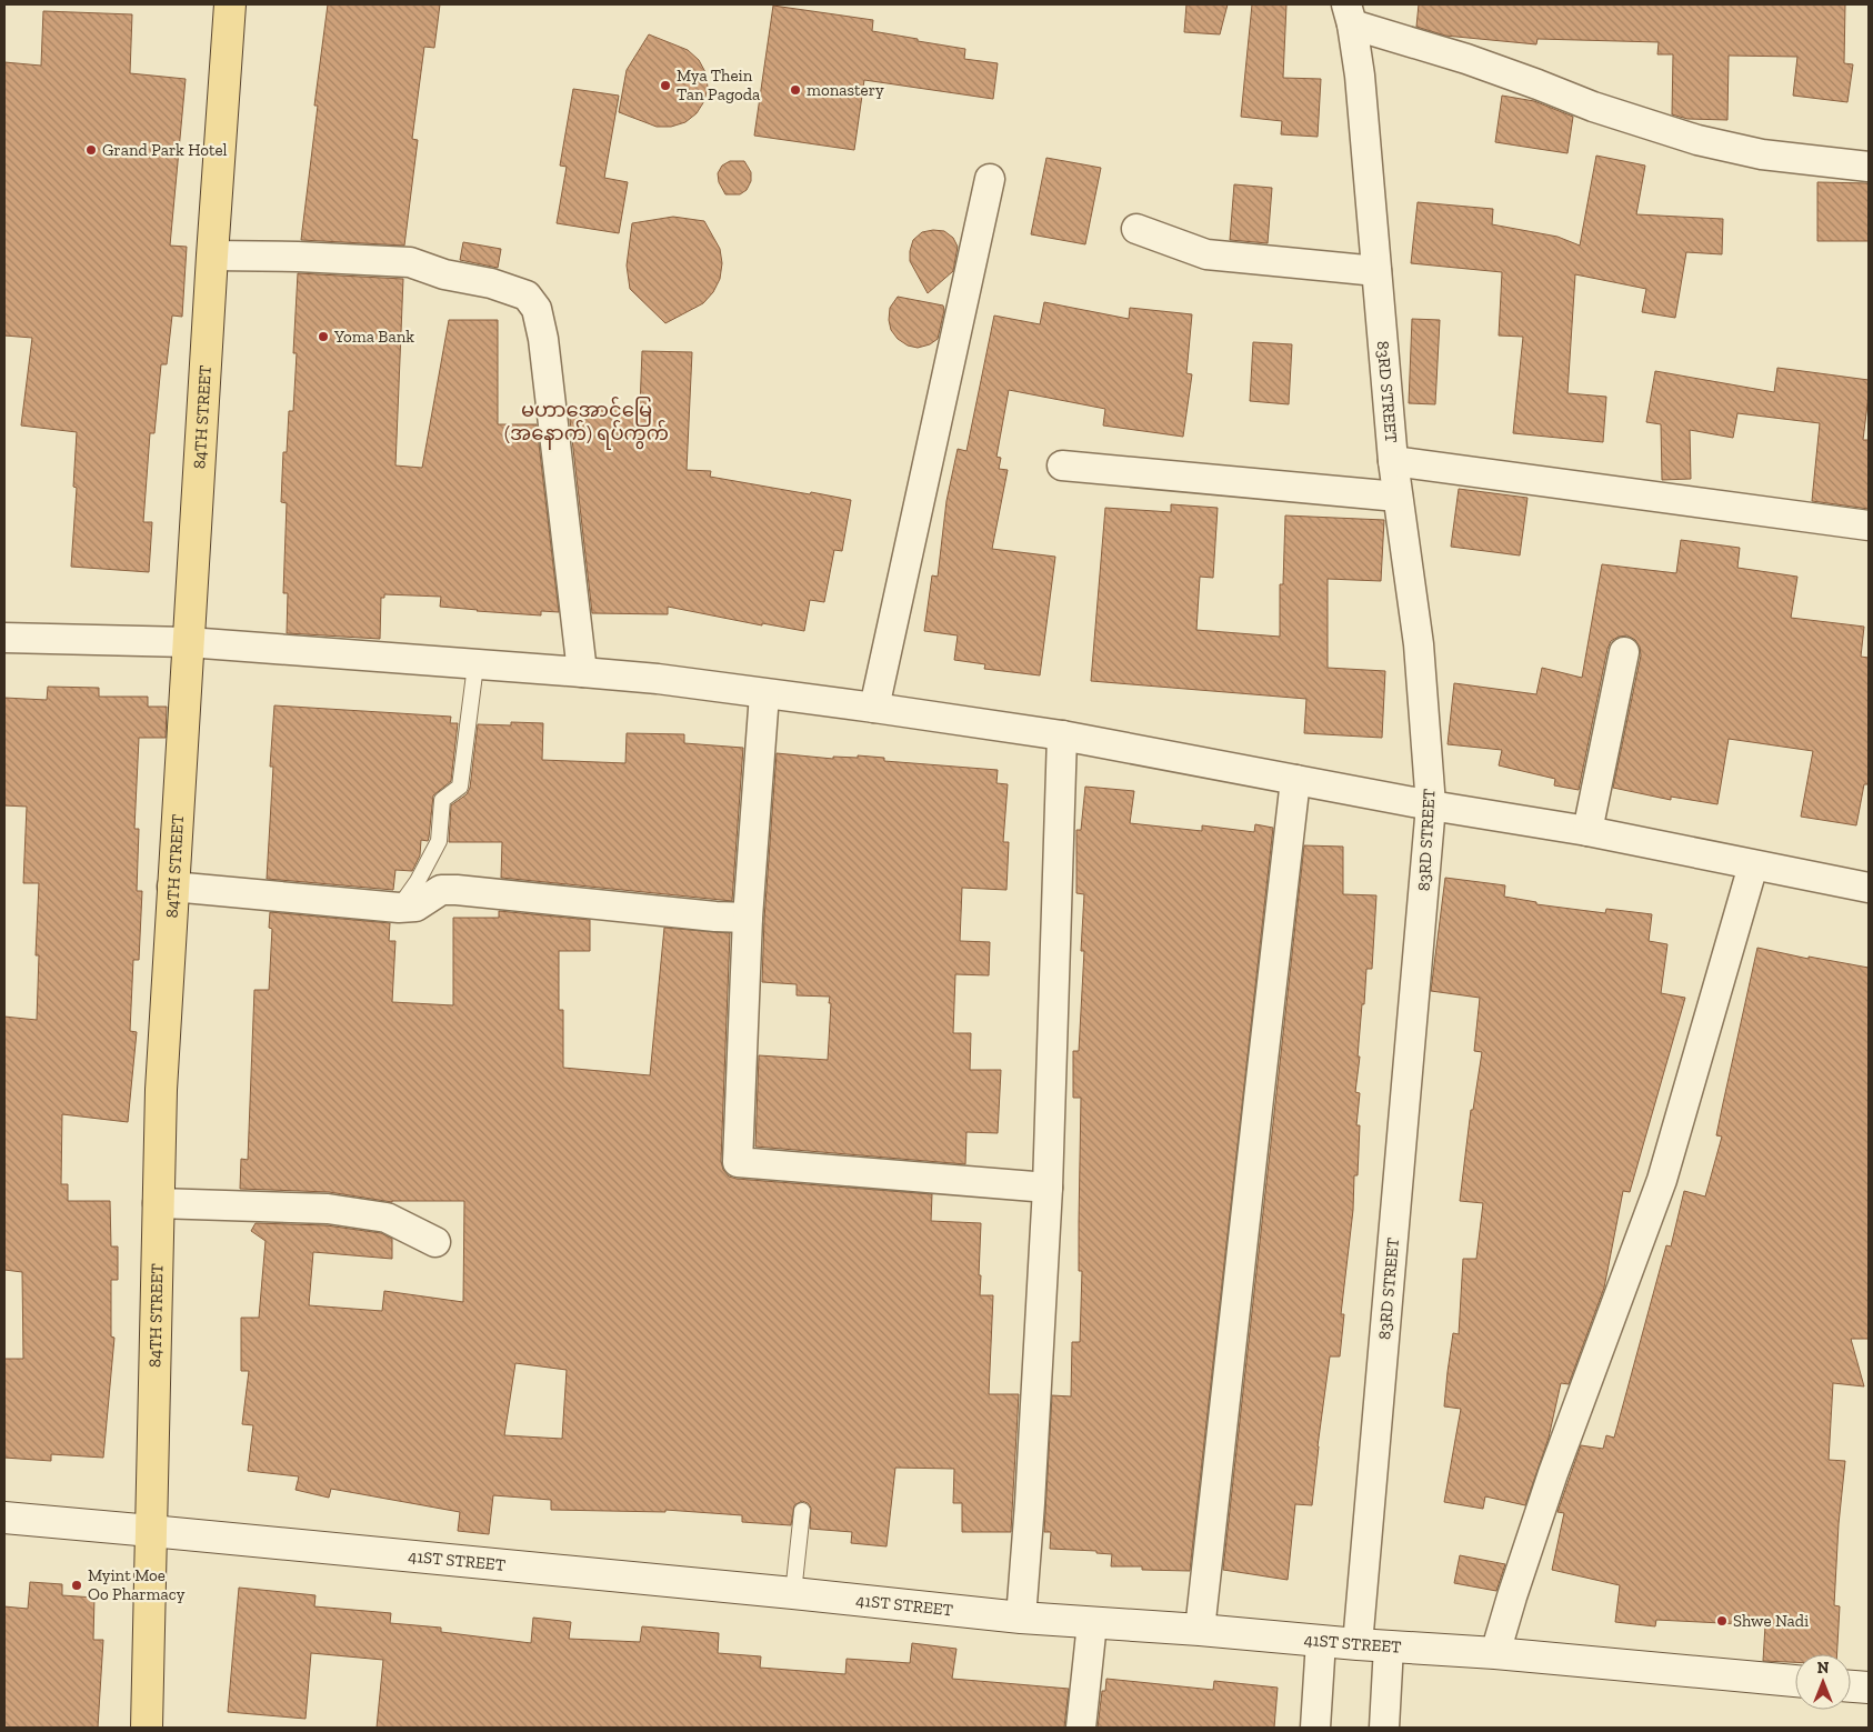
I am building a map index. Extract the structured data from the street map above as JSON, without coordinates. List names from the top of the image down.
{
  "streets": {
    "main road": ["84TH STREET"],
    "street": ["83RD STREET", "41ST STREET"]
  },
  "crossings": [
    ["83RD STREET", "41ST STREET"],
    ["84TH STREET", "41ST STREET"]
  ],
  "districts": ["မဟာအောင်မြေ (အနောက်) ရပ်ကွက်"],
  "places": [
    "Mya Thein Tan Pagoda",
    "monastery",
    "Grand Park Hotel",
    "Yoma Bank",
    "Myint Moe Oo Pharmacy",
    "Shwe Nadi"
  ],
  "north": "top"
}
